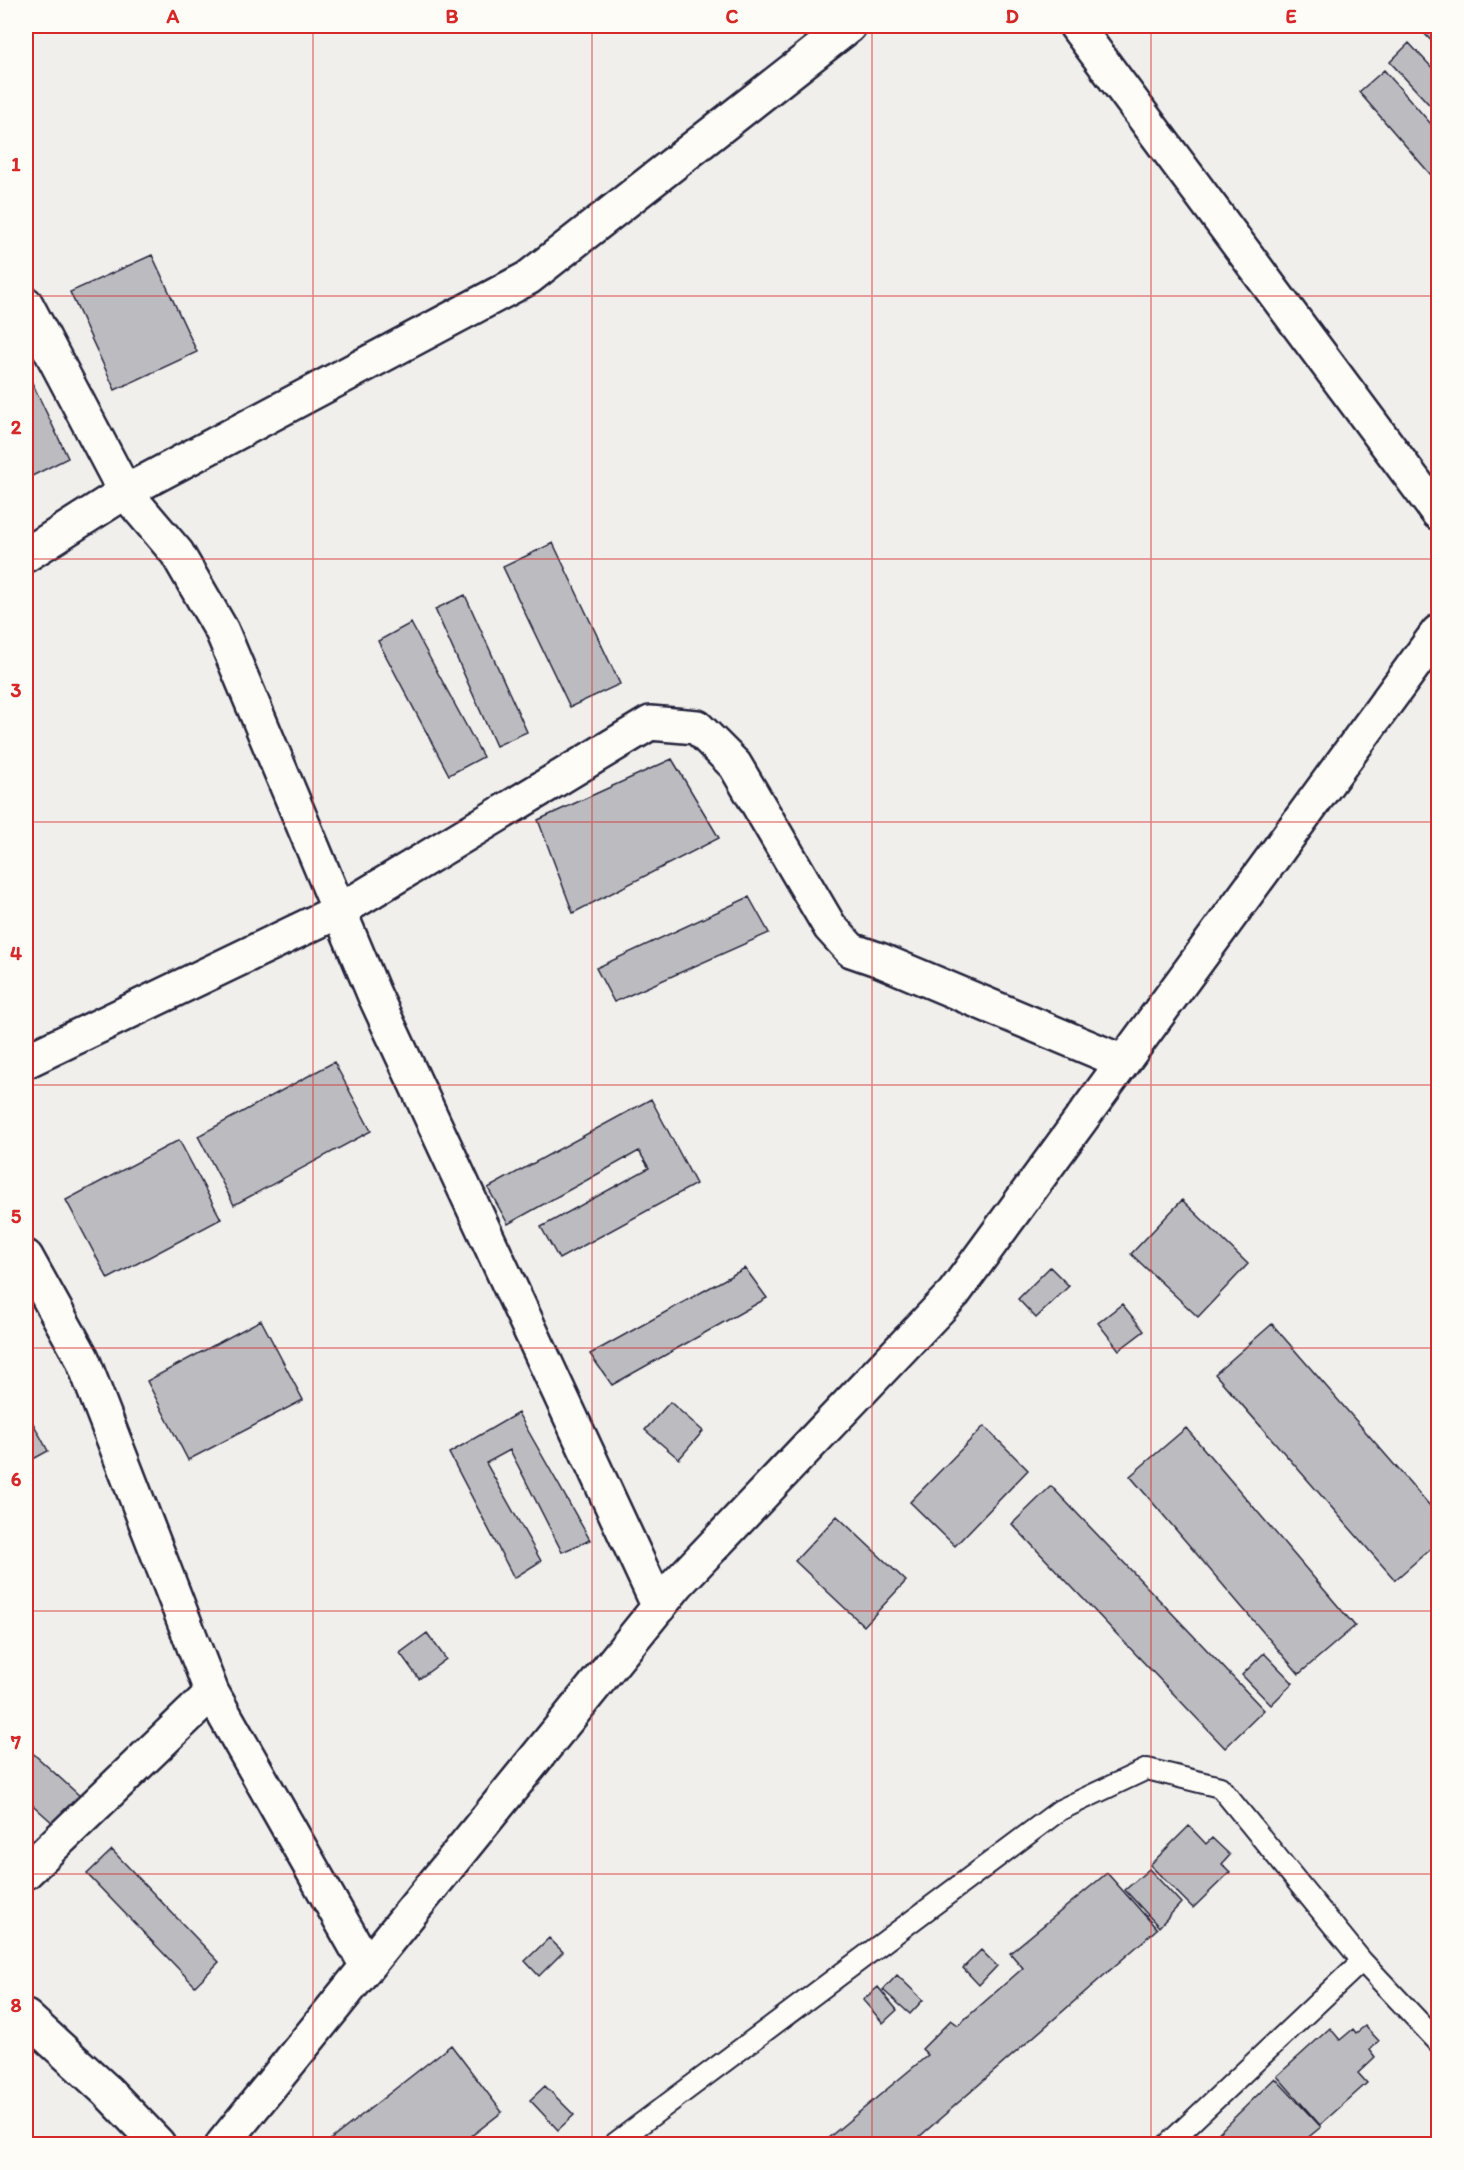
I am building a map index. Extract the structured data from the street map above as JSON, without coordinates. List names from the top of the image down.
{
  "grid": {
    "columns": [
      "A",
      "B",
      "C",
      "D",
      "E"
    ],
    "rows": [
      "1",
      "2",
      "3",
      "4",
      "5",
      "6",
      "7",
      "8"
    ]
  }
}
